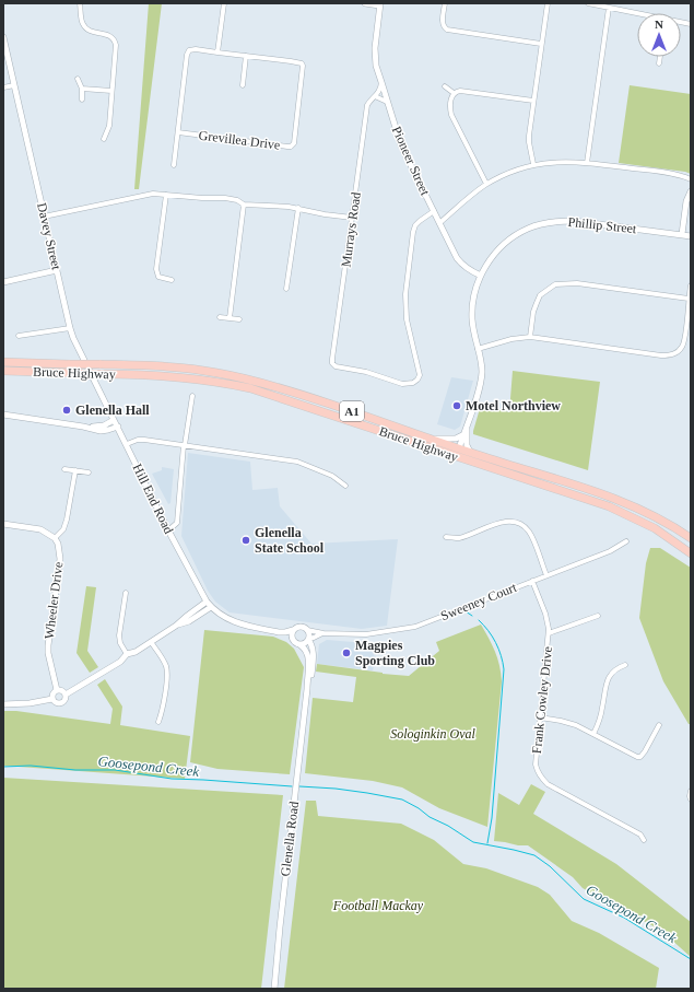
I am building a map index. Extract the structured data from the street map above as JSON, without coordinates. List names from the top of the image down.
{
  "streets": {
    "highway": ["Bruce Highway", "A1"],
    "street": [
      "Grevillea Drive",
      "Pioneer Street",
      "Phillip Street",
      "Murrays Road",
      "Davey Street",
      "Hill End Road",
      "Wheeler Drive",
      "Sweeney Court",
      "Frank Cowley Drive",
      "Glenella Road"
    ]
  },
  "crossings": [
    ["Pioneer Street", "Phillip Street"],
    ["Pioneer Street", "Murrays Road"],
    ["Davey Street", "Hill End Road"],
    ["Hill End Road", "Sweeney Court"],
    ["Hill End Road", "Glenella Road"],
    ["Sweeney Court", "Frank Cowley Drive"],
    ["Sweeney Court", "Glenella Road"]
  ],
  "water": ["Goosepond Creek"],
  "parks": ["Sologinkin Oval", "Football Mackay"],
  "places": [
    "Motel Northview",
    "Glenella Hall",
    "Glenella State School",
    "Magpies Sporting Club"
  ],
  "north": "top"
}
